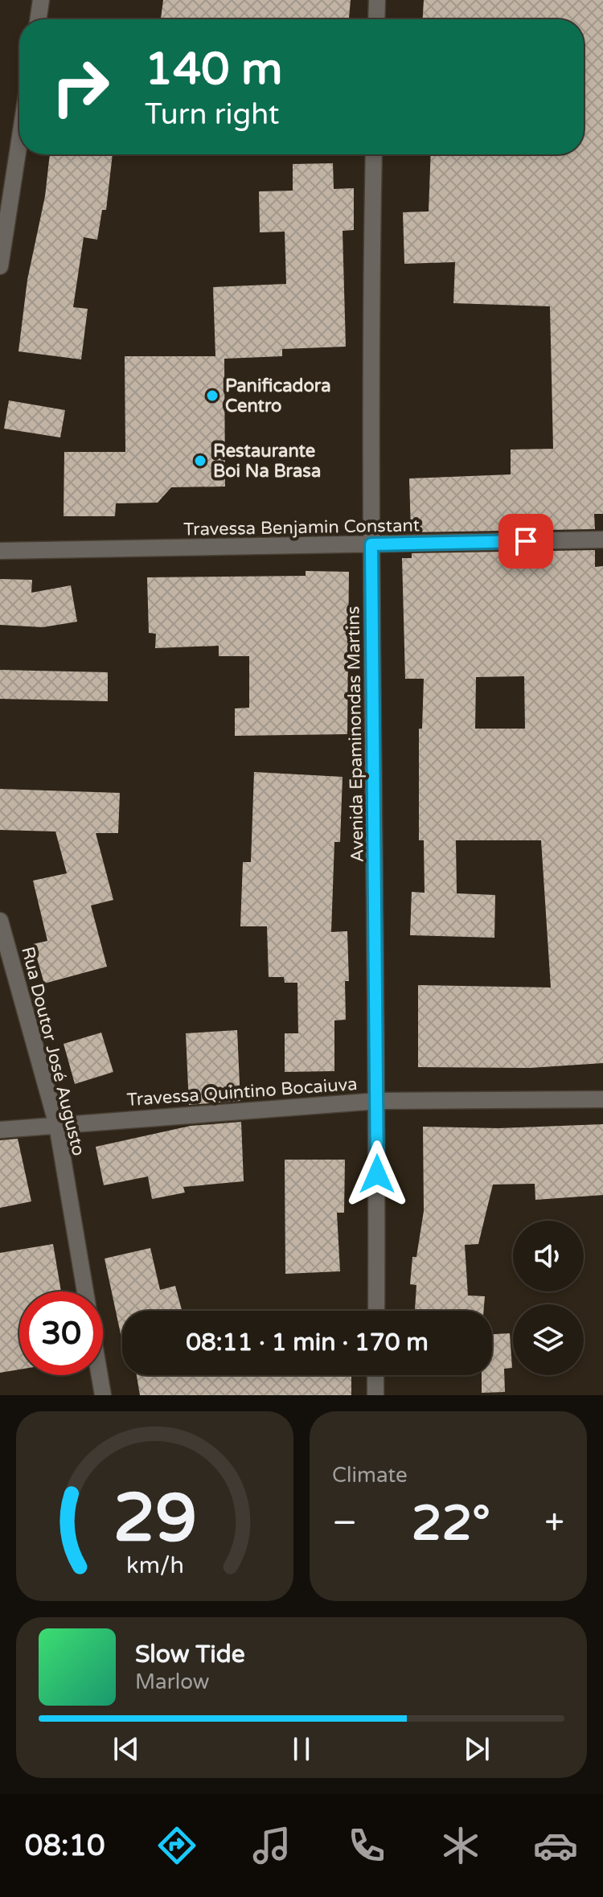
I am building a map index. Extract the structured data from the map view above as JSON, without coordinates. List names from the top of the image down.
{
  "streets": {
    "street": [
      "Travessa Benjamin Constant",
      "Avenida Epaminondas Martins",
      "Rua Doutor José Augusto",
      "Travessa Quintino Bocaiuva"
    ]
  },
  "crossings": [
    ["Travessa Benjamin Constant", "Avenida Epaminondas Martins"],
    ["Avenida Epaminondas Martins", "Travessa Quintino Bocaiuva"],
    ["Rua Doutor José Augusto", "Travessa Quintino Bocaiuva"]
  ],
  "places": ["Panificadora Centro", "Restaurante Boi Na Brasa"],
  "page": {
    "turn": ["140 m", "Turn right"],
    "limit": "30",
    "trip": "08:11 · 1 min · 170 m",
    "tile": "Climate",
    "heat": ["−", "22°", "+"],
    "song": ["Slow Tide", "Marlow"],
    "tabs": "08:10",
    "gauge": ["29", "km/h"]
  }
}
